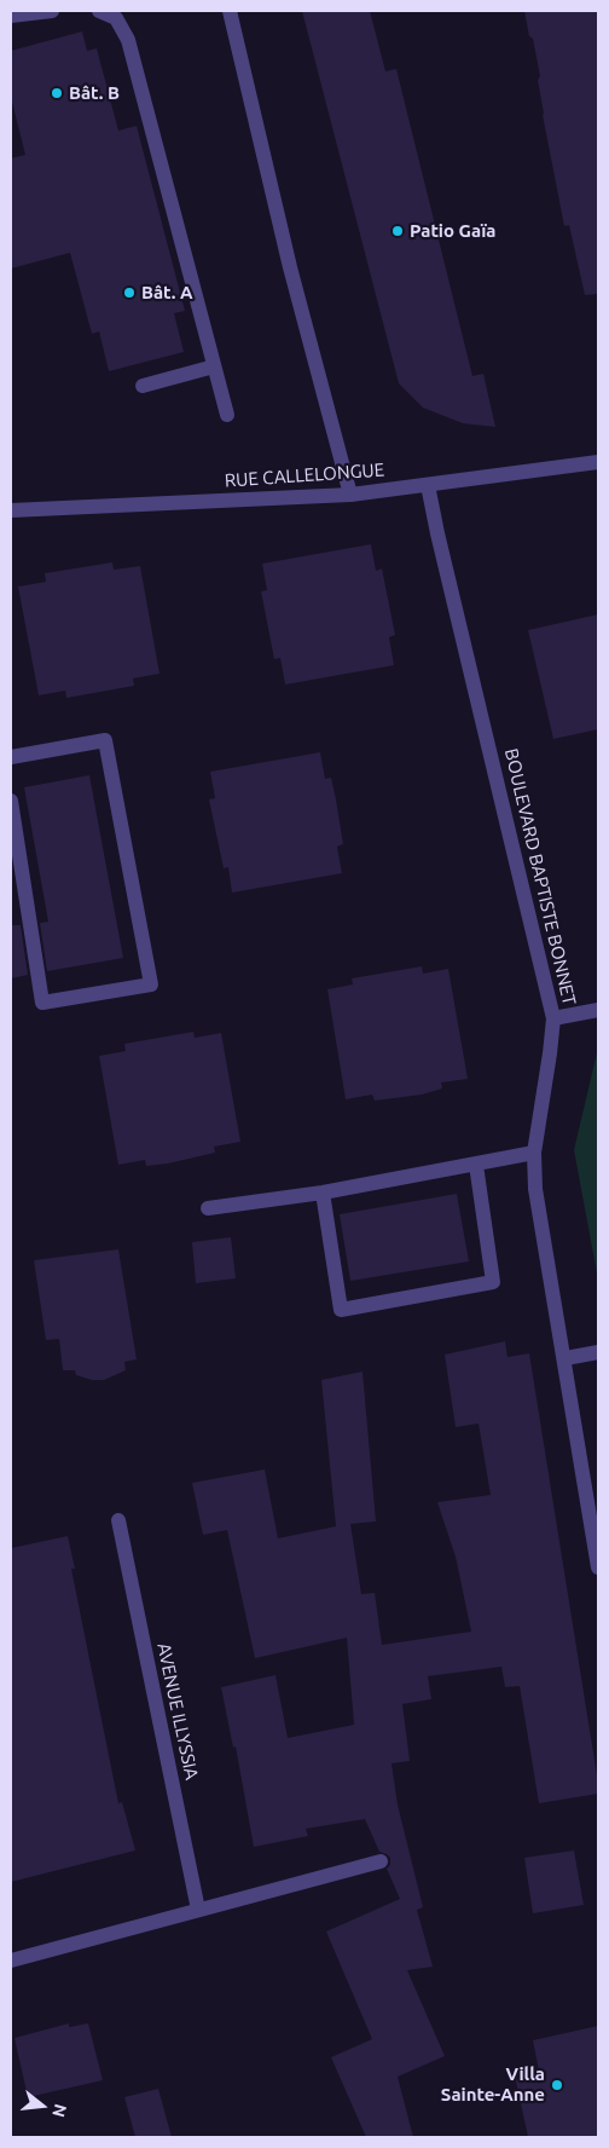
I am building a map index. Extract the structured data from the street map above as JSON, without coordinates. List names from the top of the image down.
{
  "streets": {
    "street": ["RUE CALLELONGUE", "BOULEVARD BAPTISTE BONNET", "AVENUE ILLYSSIA"]
  },
  "crossings": [
    ["RUE CALLELONGUE", "BOULEVARD BAPTISTE BONNET"]
  ],
  "places": [
    "Bât. B",
    "Patio Gaïa",
    "Bât. A",
    "Villa Sainte-Anne"
  ],
  "north": "right"
}
